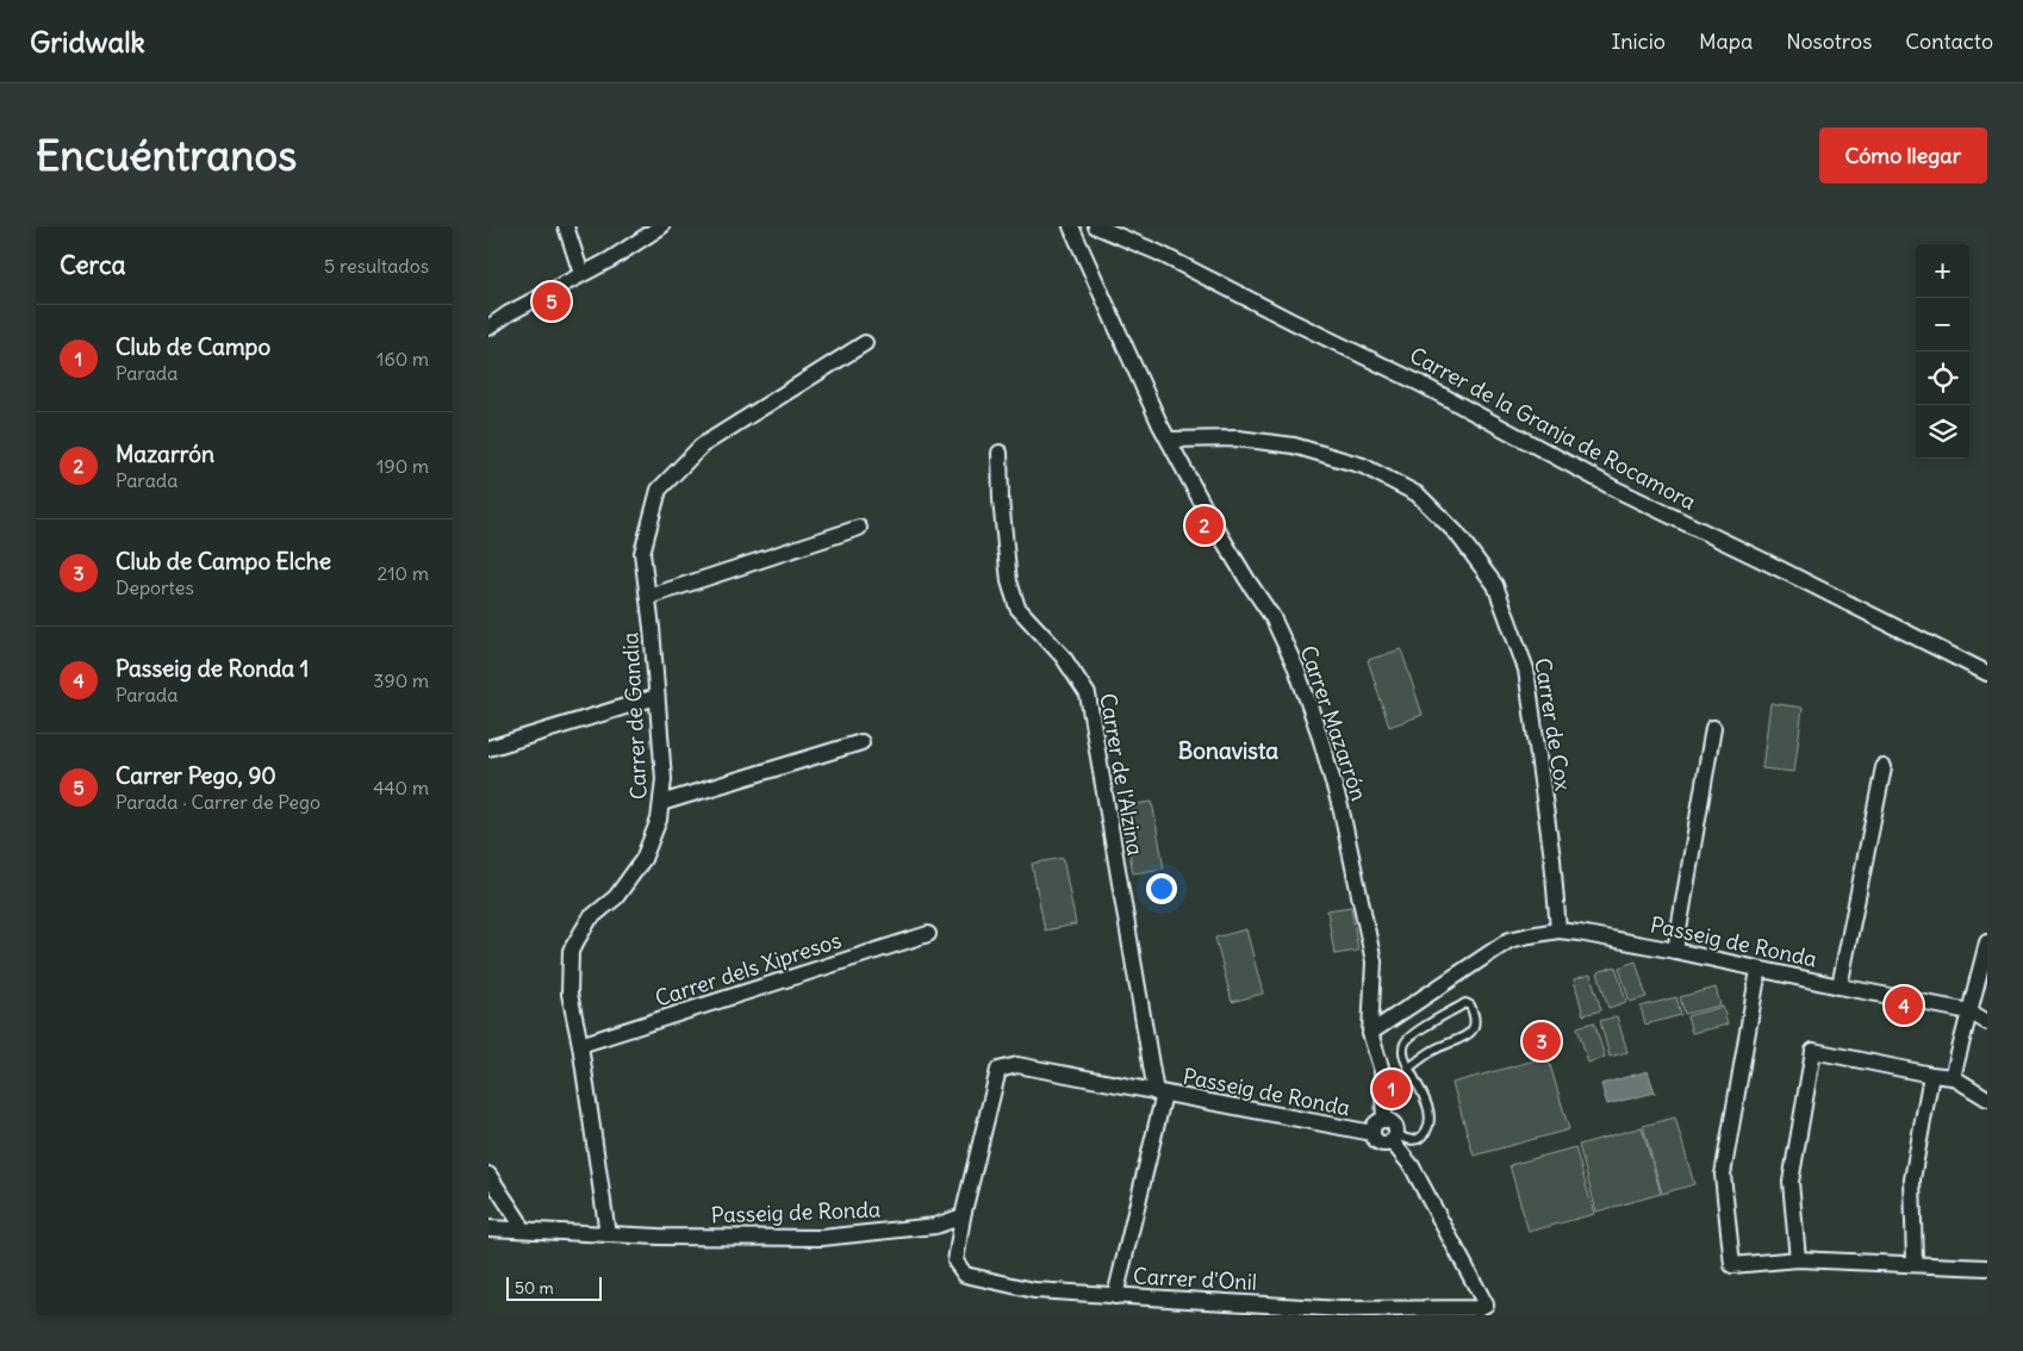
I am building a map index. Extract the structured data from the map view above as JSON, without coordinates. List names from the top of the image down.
{
  "streets": {
    "street": [
      "Carrer de la Granja de Rocamora",
      "Carrer de Gandia",
      "Carrer Mazarrón",
      "Carrer de Cox",
      "Carrer de l'Alzina",
      "Passeig de Ronda",
      "Carrer dels Xipresos",
      "Carrer d'Onil"
    ]
  },
  "crossings": [
    ["Carrer de Gandia", "Passeig de Ronda"],
    ["Carrer de Gandia", "Carrer dels Xipresos"],
    ["Carrer Mazarrón", "Carrer de Cox"],
    ["Carrer Mazarrón", "Passeig de Ronda"],
    ["Carrer de Cox", "Passeig de Ronda"],
    ["Carrer de l'Alzina", "Passeig de Ronda"],
    ["Carrer de l'Alzina", "Carrer d'Onil"],
    ["Passeig de Ronda", "Carrer d'Onil"]
  ],
  "districts": ["Bonavista"],
  "scale_bar": "50 m",
  "page": {
    "header": "Gridwalk",
    "nav": [
      "Inicio",
      "Mapa",
      "Nosotros",
      "Contacto"
    ],
    "buttons": "Cómo llegar",
    "title": "Encuéntranos",
    "heading": ["Cerca", "5 resultados"],
    "map_buttons": ["+", "−"],
    "pins": [
      "5",
      "2",
      "4",
      "3",
      "1"
    ],
    "list": [
      {
        "mark": "1",
        "name": "Club de Campo",
        "note": "Parada",
        "value": "160 m"
      },
      {
        "mark": "2",
        "name": "Mazarrón",
        "note": "Parada",
        "value": "190 m"
      },
      {
        "mark": "3",
        "name": "Club de Campo Elche",
        "note": "Deportes",
        "value": "210 m"
      },
      {
        "mark": "4",
        "name": "Passeig de Ronda 1",
        "note": "Parada",
        "value": "390 m"
      },
      {
        "mark": "5",
        "name": "Carrer Pego, 90",
        "note": "Parada · Carrer de Pego",
        "value": "440 m"
      }
    ],
    "scale": "50 m"
  }
}
